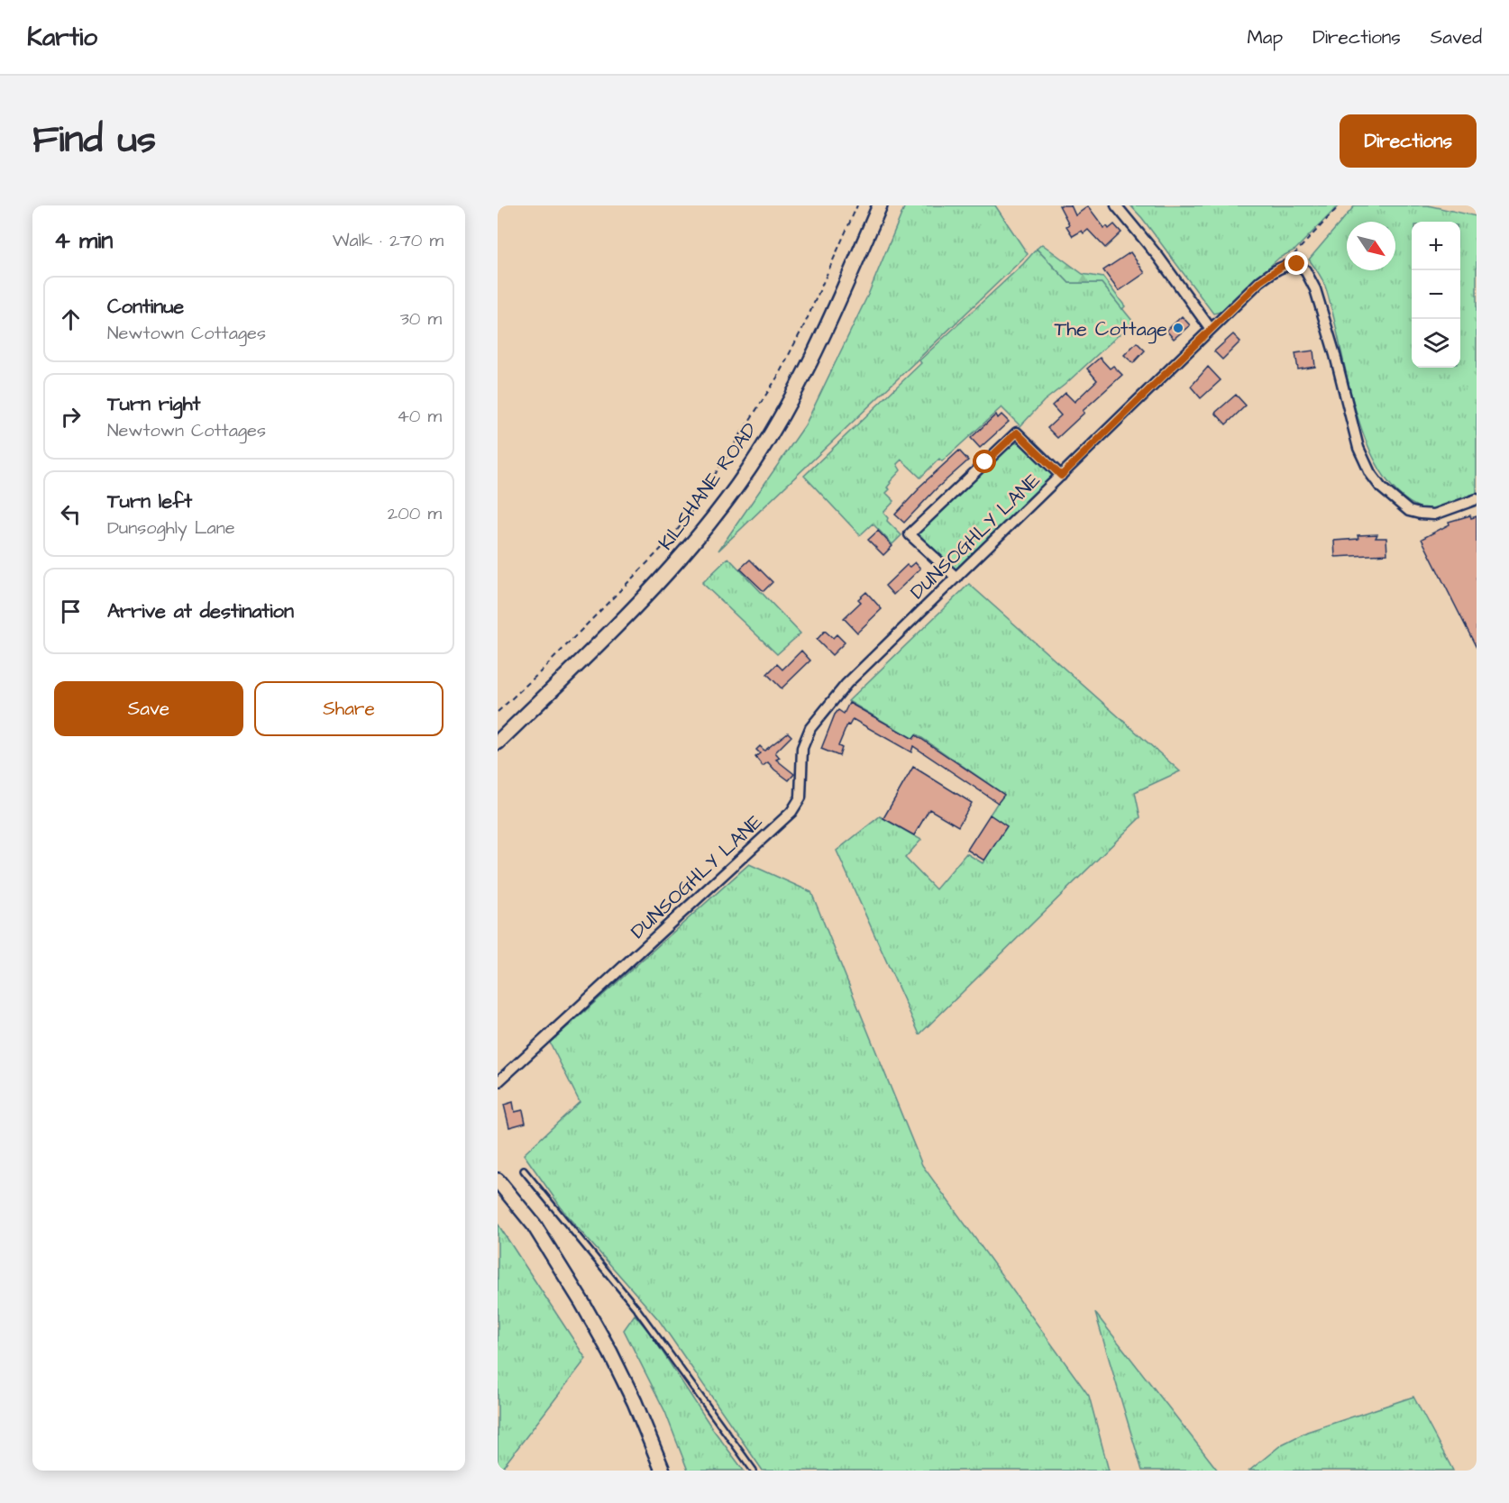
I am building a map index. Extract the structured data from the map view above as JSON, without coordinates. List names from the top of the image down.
{
  "streets": {
    "street": ["KILSHANE ROAD", "DUNSOGHLY LANE"]
  },
  "places": ["The Cottage"],
  "north": "bottom right",
  "page": {
    "header": "Kartio",
    "nav": ["Map", "Directions", "Saved"],
    "title": "Find us",
    "buttons": [
      "Directions",
      ["Save", "Share"]
    ],
    "heading": ["4 min", "Walk · 270 m"],
    "map_buttons": ["+", "−"],
    "list": [
      ["Continue", "Newtown Cottages", "30 m"],
      ["Turn right", "Newtown Cottages", "40 m"],
      ["Turn left", "Dunsoghly Lane", "200 m"],
      "Arrive at destination"
    ]
  }
}
